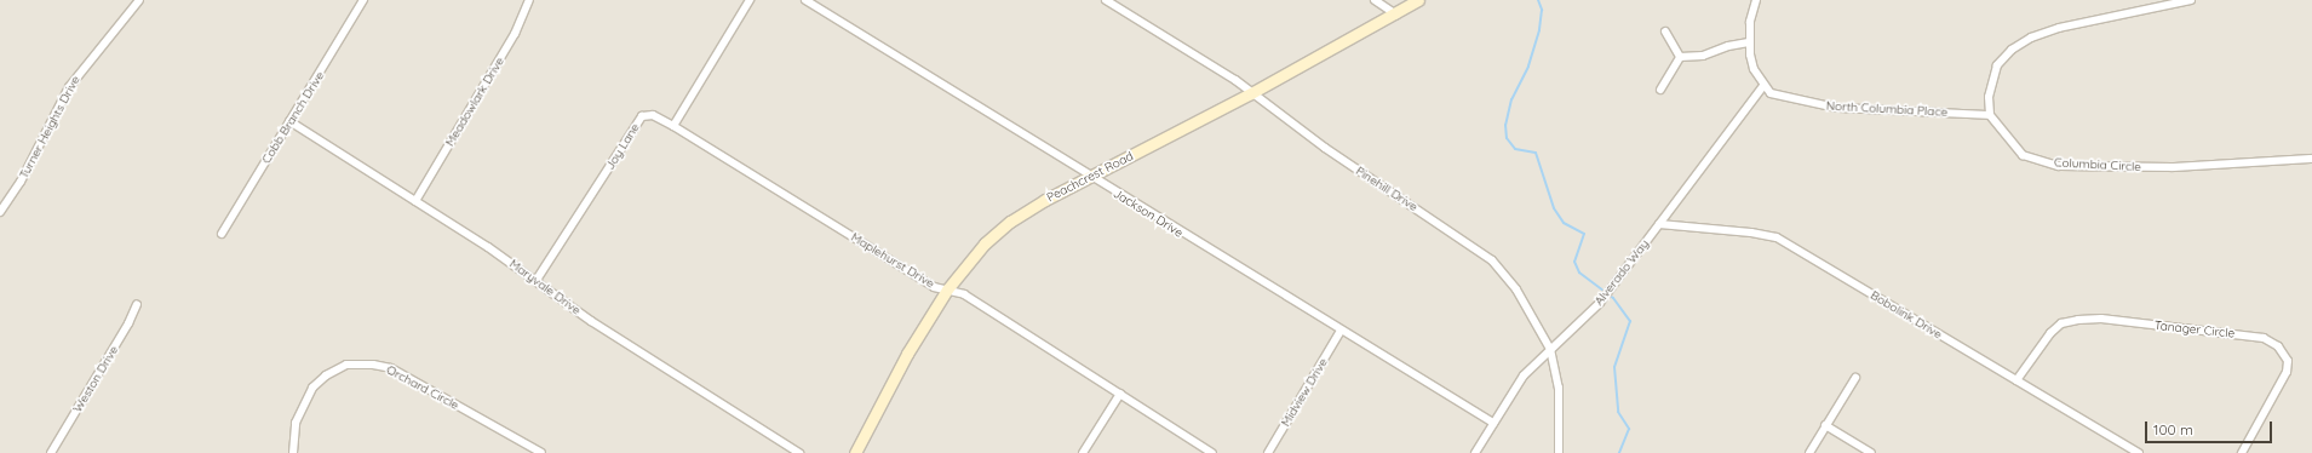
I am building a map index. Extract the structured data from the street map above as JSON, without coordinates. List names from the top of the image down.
{
  "streets": {
    "street": [
      "Meadowlark Drive",
      "North Columbia Place",
      "Cobb Branch Drive",
      "Turner Heights Drive",
      "Joy Lane",
      "Columbia Circle",
      "Peachcrest Road",
      "Pinehill Drive",
      "Jackson Drive",
      "Maplehurst Drive",
      "Alverado Way",
      "Maryvale Drive",
      "Bobolink Drive",
      "Tanager Circle",
      "Weston Drive",
      "Orchard Circle",
      "Midview Drive"
    ]
  },
  "crossings": [
    ["Meadowlark Drive", "Maryvale Drive"],
    ["North Columbia Place", "Columbia Circle"],
    ["North Columbia Place", "Alverado Way"],
    ["Cobb Branch Drive", "Maryvale Drive"],
    ["Joy Lane", "Maplehurst Drive"],
    ["Joy Lane", "Maryvale Drive"],
    ["Peachcrest Road", "Pinehill Drive"],
    ["Peachcrest Road", "Jackson Drive"],
    ["Peachcrest Road", "Maplehurst Drive"],
    ["Pinehill Drive", "Alverado Way"],
    ["Jackson Drive", "Alverado Way"],
    ["Jackson Drive", "Midview Drive"],
    ["Alverado Way", "Bobolink Drive"],
    ["Bobolink Drive", "Tanager Circle"]
  ],
  "scale_bar": "100 m"
}
